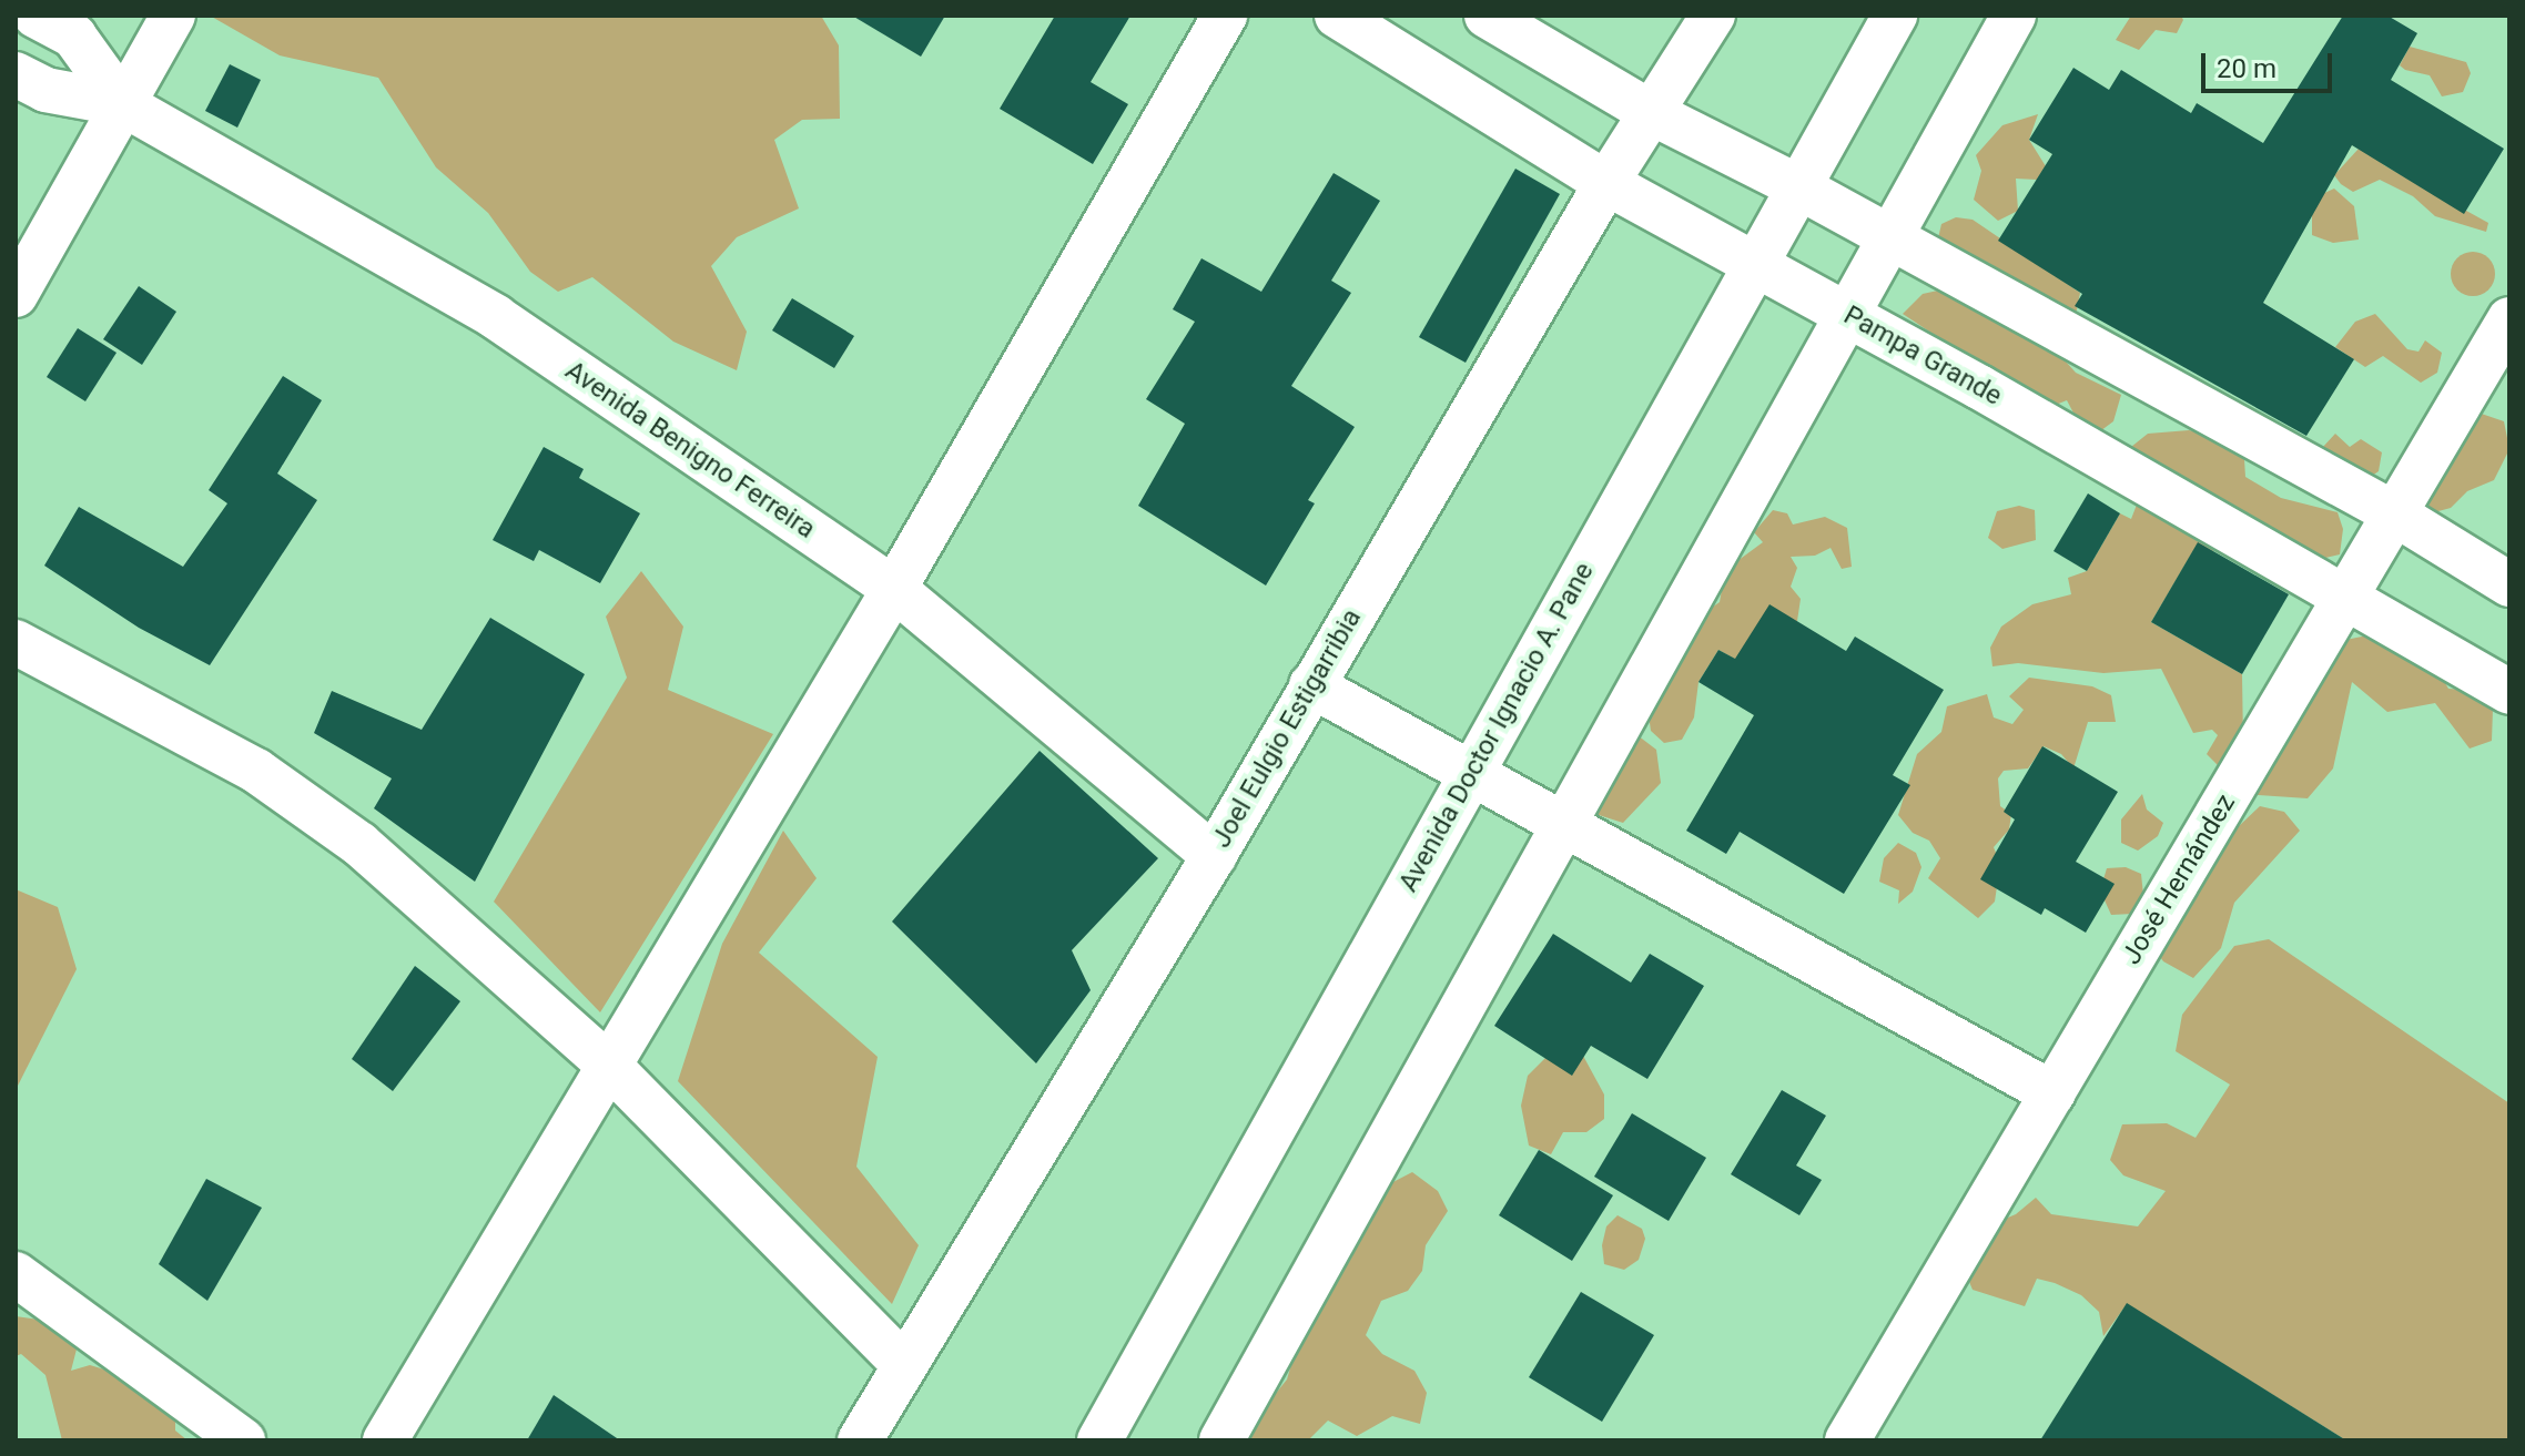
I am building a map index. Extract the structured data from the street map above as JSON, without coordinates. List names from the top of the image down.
{
  "streets": {
    "street": [
      "Pampa Grande",
      "Avenida Benigno Ferreira",
      "Avenida Doctor Ignacio A. Pane",
      "Joel Eulgio Estigarribia",
      "José Hernández"
    ]
  },
  "crossings": [
    ["Pampa Grande", "Avenida Doctor Ignacio A. Pane"],
    ["Pampa Grande", "Joel Eulgio Estigarribia"],
    ["Pampa Grande", "José Hernández"],
    ["Avenida Benigno Ferreira", "Joel Eulgio Estigarribia"]
  ],
  "scale_bar": "20 m"
}
